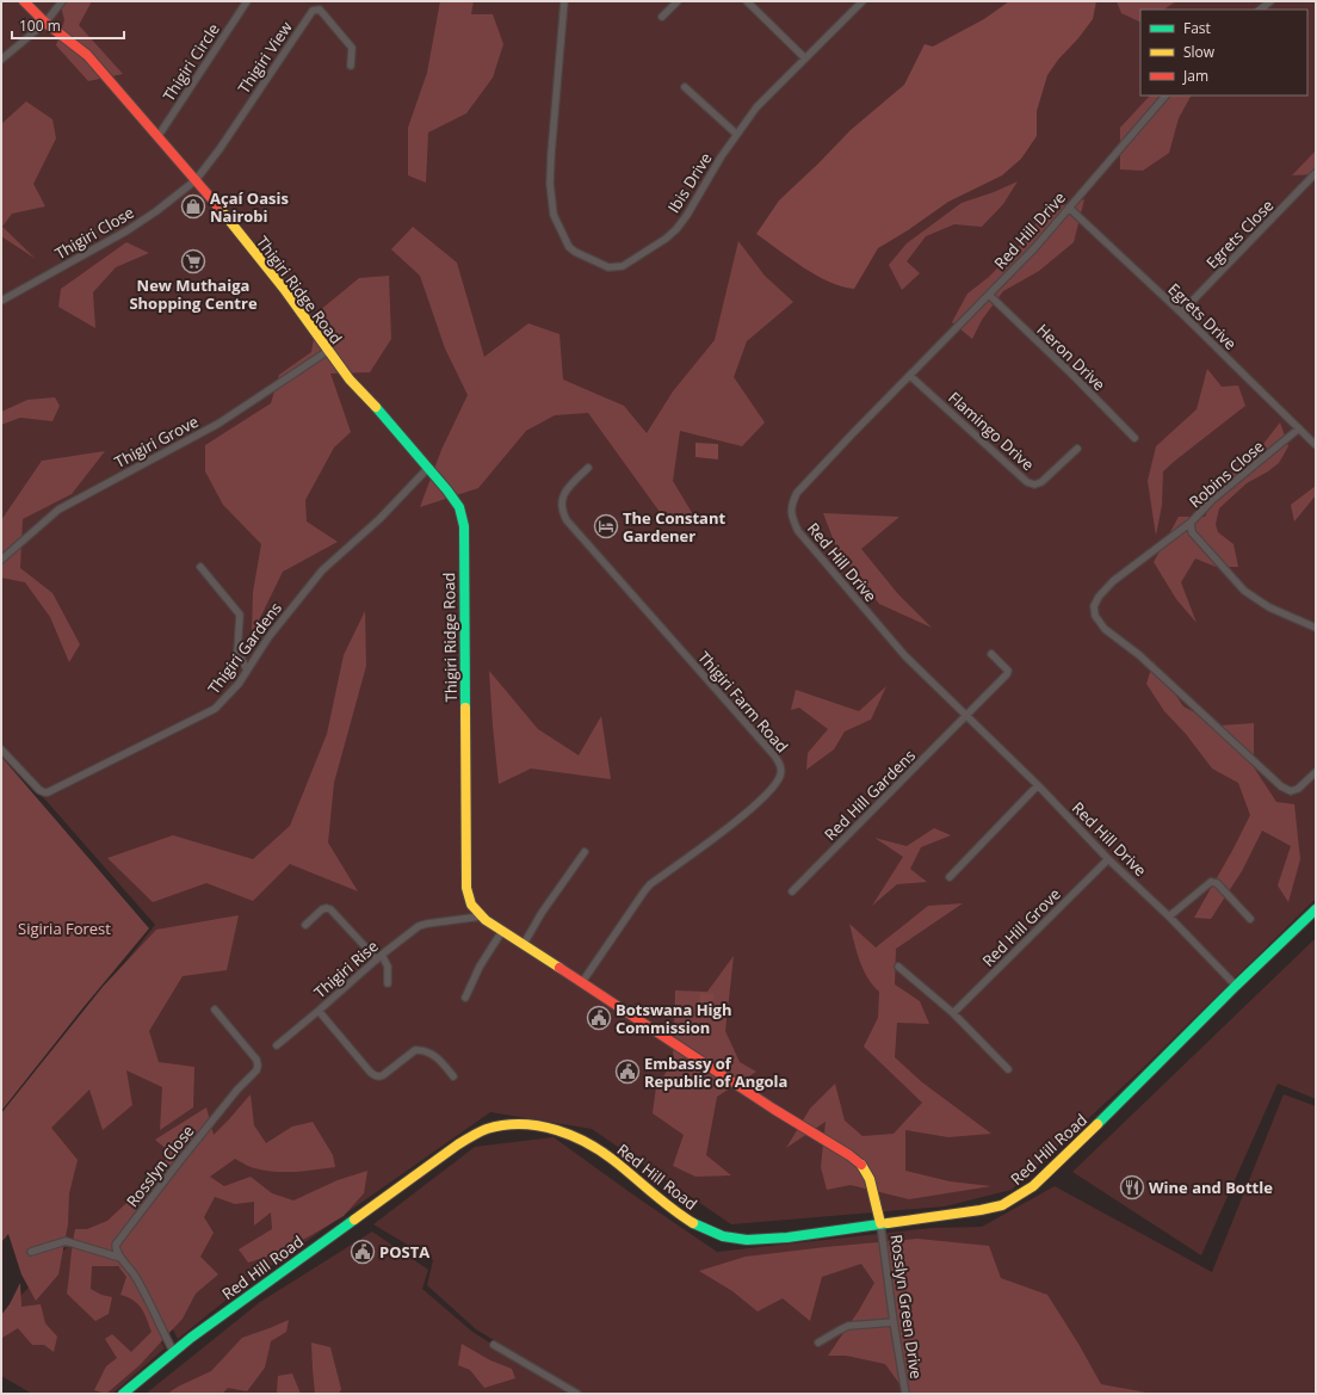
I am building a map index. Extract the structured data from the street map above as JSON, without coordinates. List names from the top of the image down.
{
  "streets": {
    "street": [
      "Thigiri View",
      "Thigiri Circle",
      "Ibis Drive",
      "Red Hill Drive",
      "Thigiri Close",
      "Egrets Close",
      "Thigiri Ridge Road",
      "Egrets Drive",
      "Heron Drive",
      "Flamingo Drive",
      "Thigiri Grove",
      "Robins Close",
      "Thigiri Gardens",
      "Thigiri Farm Road",
      "Red Hill Gardens",
      "Red Hill Grove",
      "Thigiri Rise",
      "Red Hill Road",
      "Rosslyn Close",
      "Rosslyn Green Drive"
    ]
  },
  "crossings": [
    ["Thigiri View", "Thigiri Close"],
    ["Thigiri View", "Thigiri Ridge Road"],
    ["Thigiri Circle", "Thigiri Ridge Road"],
    ["Red Hill Drive", "Egrets Drive"],
    ["Red Hill Drive", "Heron Drive"],
    ["Red Hill Drive", "Flamingo Drive"],
    ["Red Hill Drive", "Red Hill Gardens"],
    ["Red Hill Drive", "Red Hill Grove"],
    ["Red Hill Drive", "Red Hill Road"],
    ["Thigiri Close", "Thigiri Ridge Road"],
    ["Egrets Close", "Egrets Drive"],
    ["Thigiri Ridge Road", "Thigiri Grove"],
    ["Thigiri Ridge Road", "Thigiri Gardens"],
    ["Thigiri Ridge Road", "Thigiri Farm Road"],
    ["Thigiri Ridge Road", "Thigiri Rise"],
    ["Thigiri Ridge Road", "Red Hill Road"],
    ["Thigiri Ridge Road", "Rosslyn Green Drive"],
    ["Egrets Drive", "Robins Close"],
    ["Red Hill Road", "Rosslyn Green Drive"]
  ],
  "parks": ["Sigiria Forest"],
  "places": {
    "shop": ["Açaí Oasis Nairobi"],
    "supermarket": ["New Muthaiga Shopping Centre"],
    "hotel": ["The Constant Gardener"],
    "public building": ["Botswana High Commission", "Embassy of Republic of Angola", "POSTA"],
    "restaurant": ["Wine and Bottle"]
  },
  "legend": ["Fast", "Slow", "Jam"],
  "scale_bar": "100 m"
}
